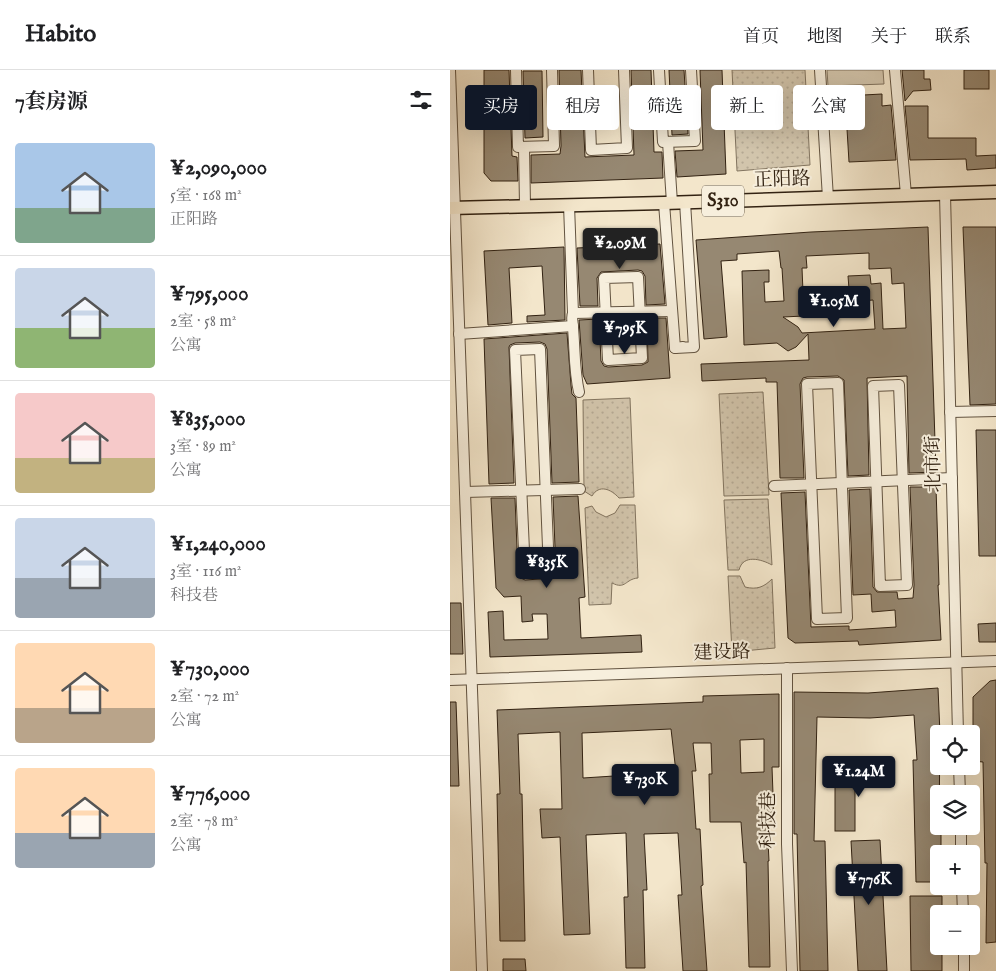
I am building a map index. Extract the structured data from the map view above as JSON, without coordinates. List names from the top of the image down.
{
  "streets": {
    "main road": ["正阳路", "S310"],
    "street": ["北市街", "建设路", "科技巷"]
  },
  "crossings": [
    ["正阳路", "北市街"],
    ["北市街", "建设路"],
    ["建设路", "科技巷"]
  ],
  "page": {
    "header": "Habito",
    "nav": [
      "首页",
      "地图",
      "关于",
      "联系"
    ],
    "heading": "7套房源",
    "chip": [
      "买房",
      "租房",
      "筛选",
      "新上",
      "公寓"
    ],
    "list": [
      {
        "name": "¥2,090,000",
        "note": "5室 · 168 m² · 正阳路"
      },
      {
        "name": "¥795,000",
        "note": "2室 · 58 m² · 公寓"
      },
      {
        "name": "¥835,000",
        "note": "3室 · 89 m² · 公寓"
      },
      {
        "name": "¥1,240,000",
        "note": "3室 · 116 m² · 科技巷"
      },
      {
        "name": "¥730,000",
        "note": "2室 · 72 m² · 公寓"
      },
      {
        "name": "¥776,000",
        "note": "2室 · 78 m² · 公寓"
      }
    ],
    "price": [
      "¥2.09M",
      "¥1.05M",
      "¥795K",
      "¥835K",
      "¥1.24M",
      "¥730K",
      "¥776K"
    ],
    "map_buttons": ["+", "−"]
  }
}
